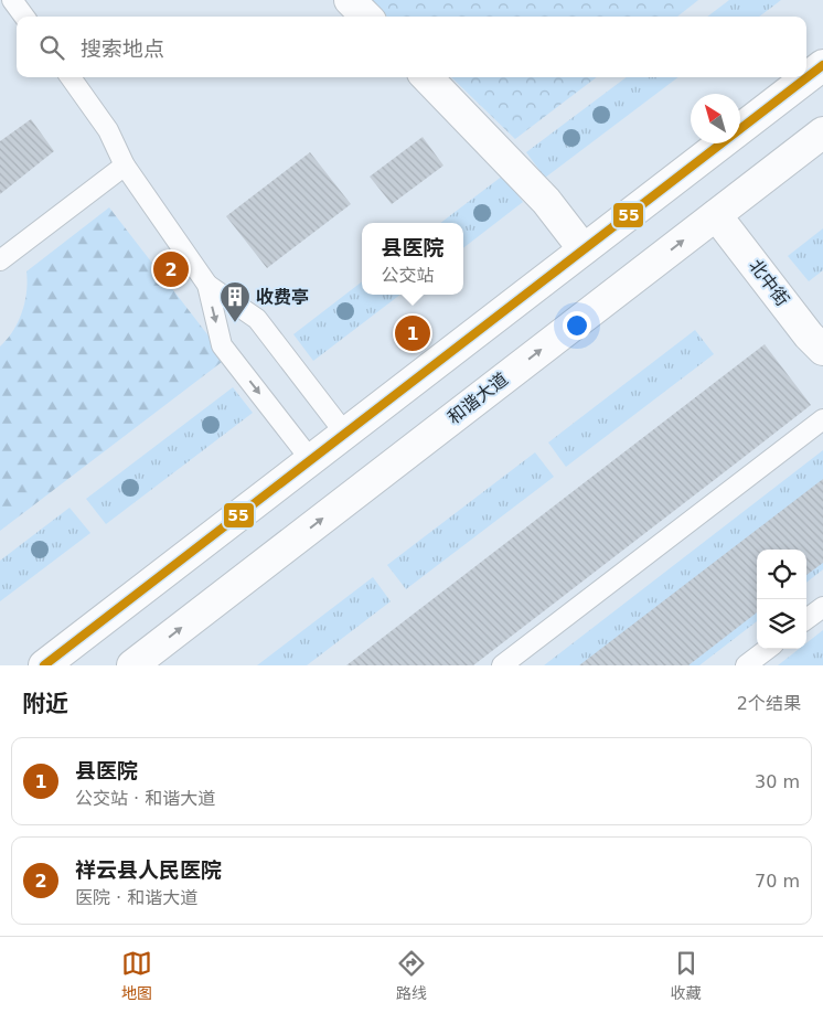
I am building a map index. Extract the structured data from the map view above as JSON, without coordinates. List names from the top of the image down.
{
  "streets": {
    "main road": ["北中街", "和谐大道"]
  },
  "crossings": [
    ["北中街", "和谐大道"]
  ],
  "places": {
    "building": ["收费亭"]
  },
  "lines": ["transit line 55"],
  "north": "top left",
  "page": {
    "search": "搜索地点",
    "popup": ["县医院", "公交站"],
    "pins": ["2", "1"],
    "heading": ["附近", "2个结果"],
    "list": [
      {
        "mark": "1",
        "name": "县医院",
        "note": "公交站 · 和谐大道",
        "value": "30 m"
      },
      {
        "mark": "2",
        "name": "祥云县人民医院",
        "note": "医院 · 和谐大道",
        "value": "70 m"
      }
    ],
    "nav": ["地图", "路线", "收藏"]
  }
}
